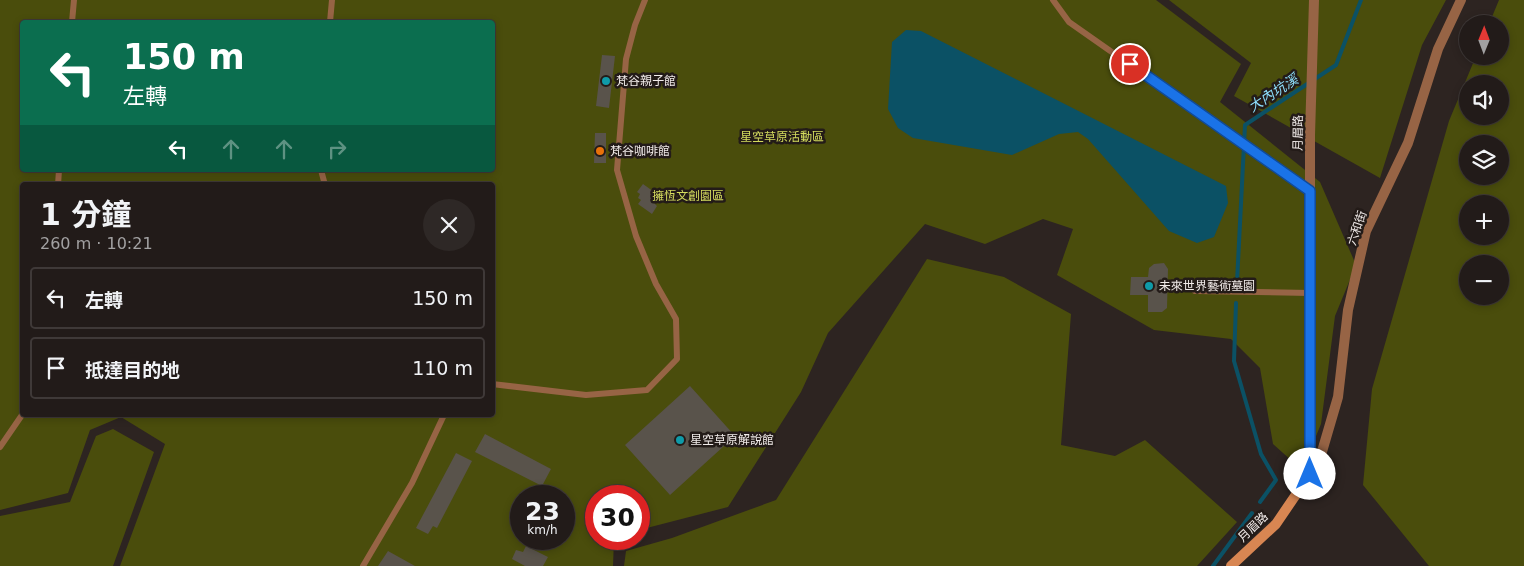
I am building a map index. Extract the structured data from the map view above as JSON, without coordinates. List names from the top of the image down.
{
  "streets": {
    "street": ["月眉路", "六和街"]
  },
  "crossings": [
    ["月眉路", "六和街"]
  ],
  "water": ["大內坑溪"],
  "parks": ["星空草原活動區", "擁恆文創園區"],
  "places": [
    "梵谷親子館",
    "梵谷咖啡館",
    "未來世界藝術墓園",
    "星空草原解說館"
  ],
  "north": "top",
  "page": {
    "map_buttons": ["+", "−"],
    "turn": ["150 m", "左轉"],
    "heading": ["1 分鐘", "260 m · 10:21"],
    "list": [
      {
        "name": "左轉",
        "value": "150 m"
      },
      {
        "name": "抵達目的地",
        "value": "110 m"
      }
    ],
    "speed": "23 km/h",
    "limit": "30"
  }
}
